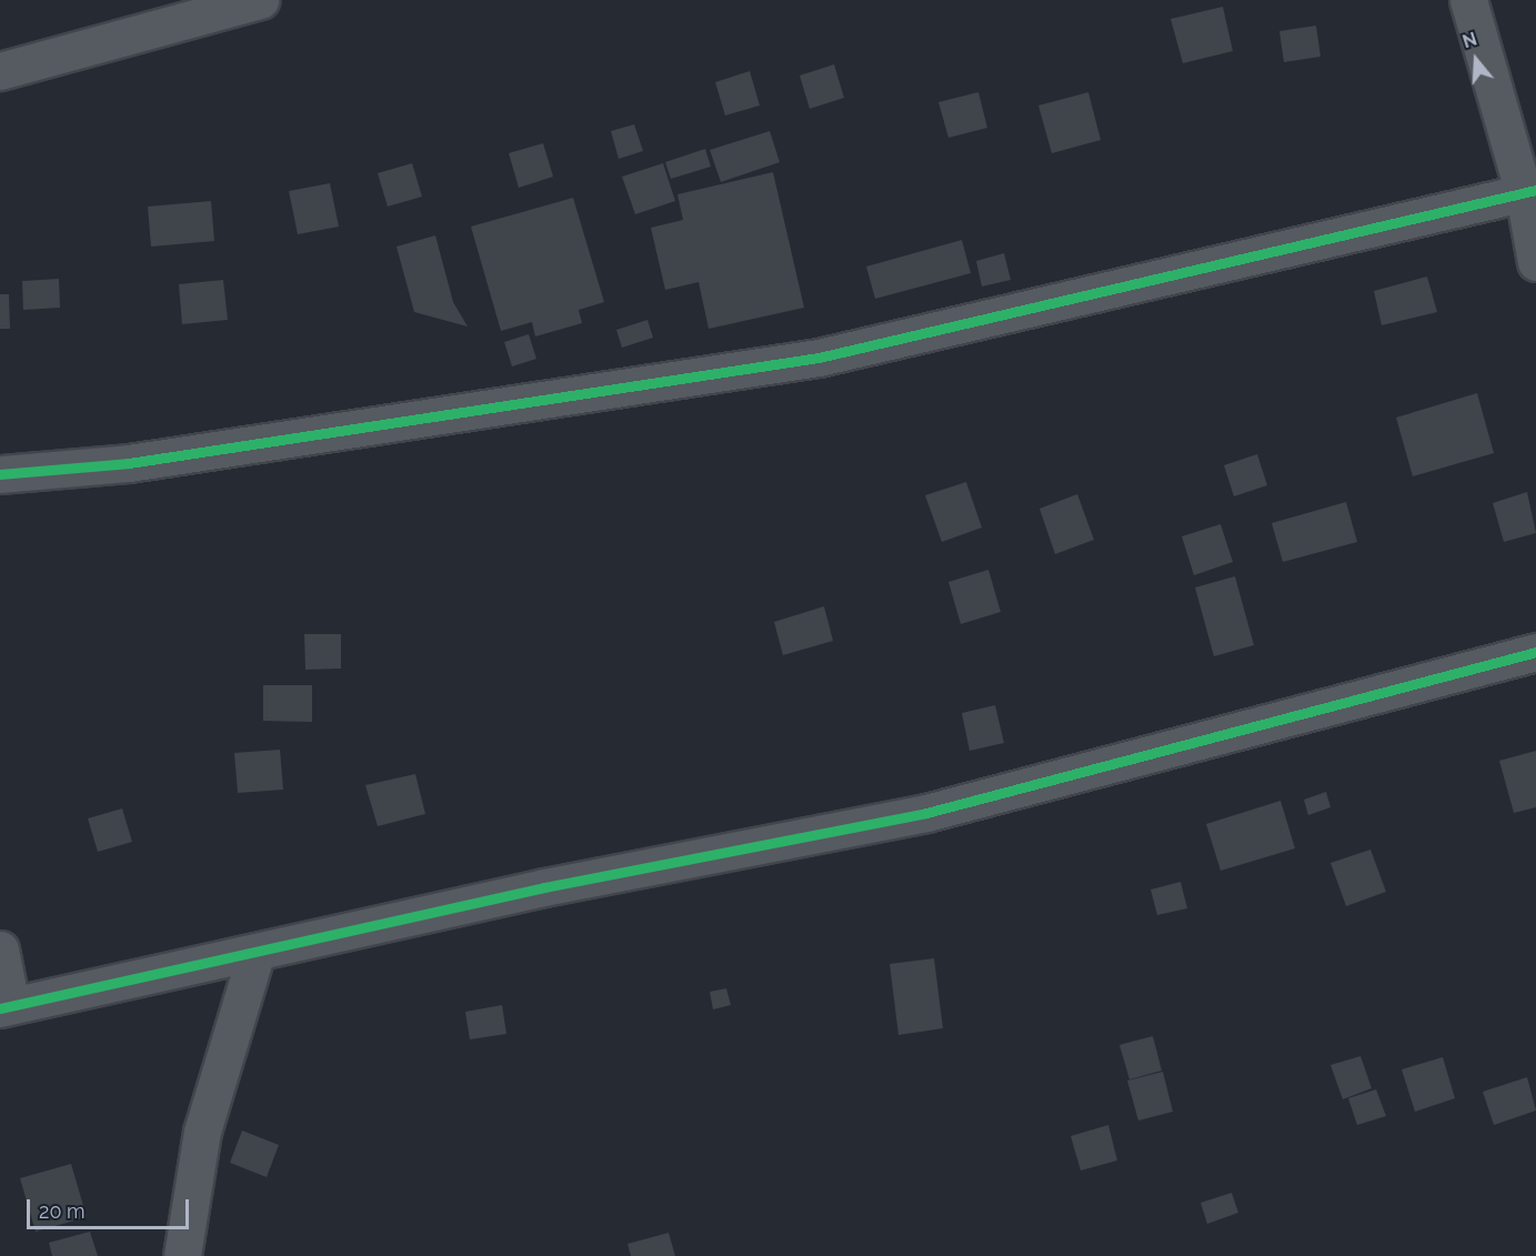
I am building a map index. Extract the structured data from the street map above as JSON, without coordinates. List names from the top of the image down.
{
  "scale_bar": "20 m",
  "north": "top"
}
